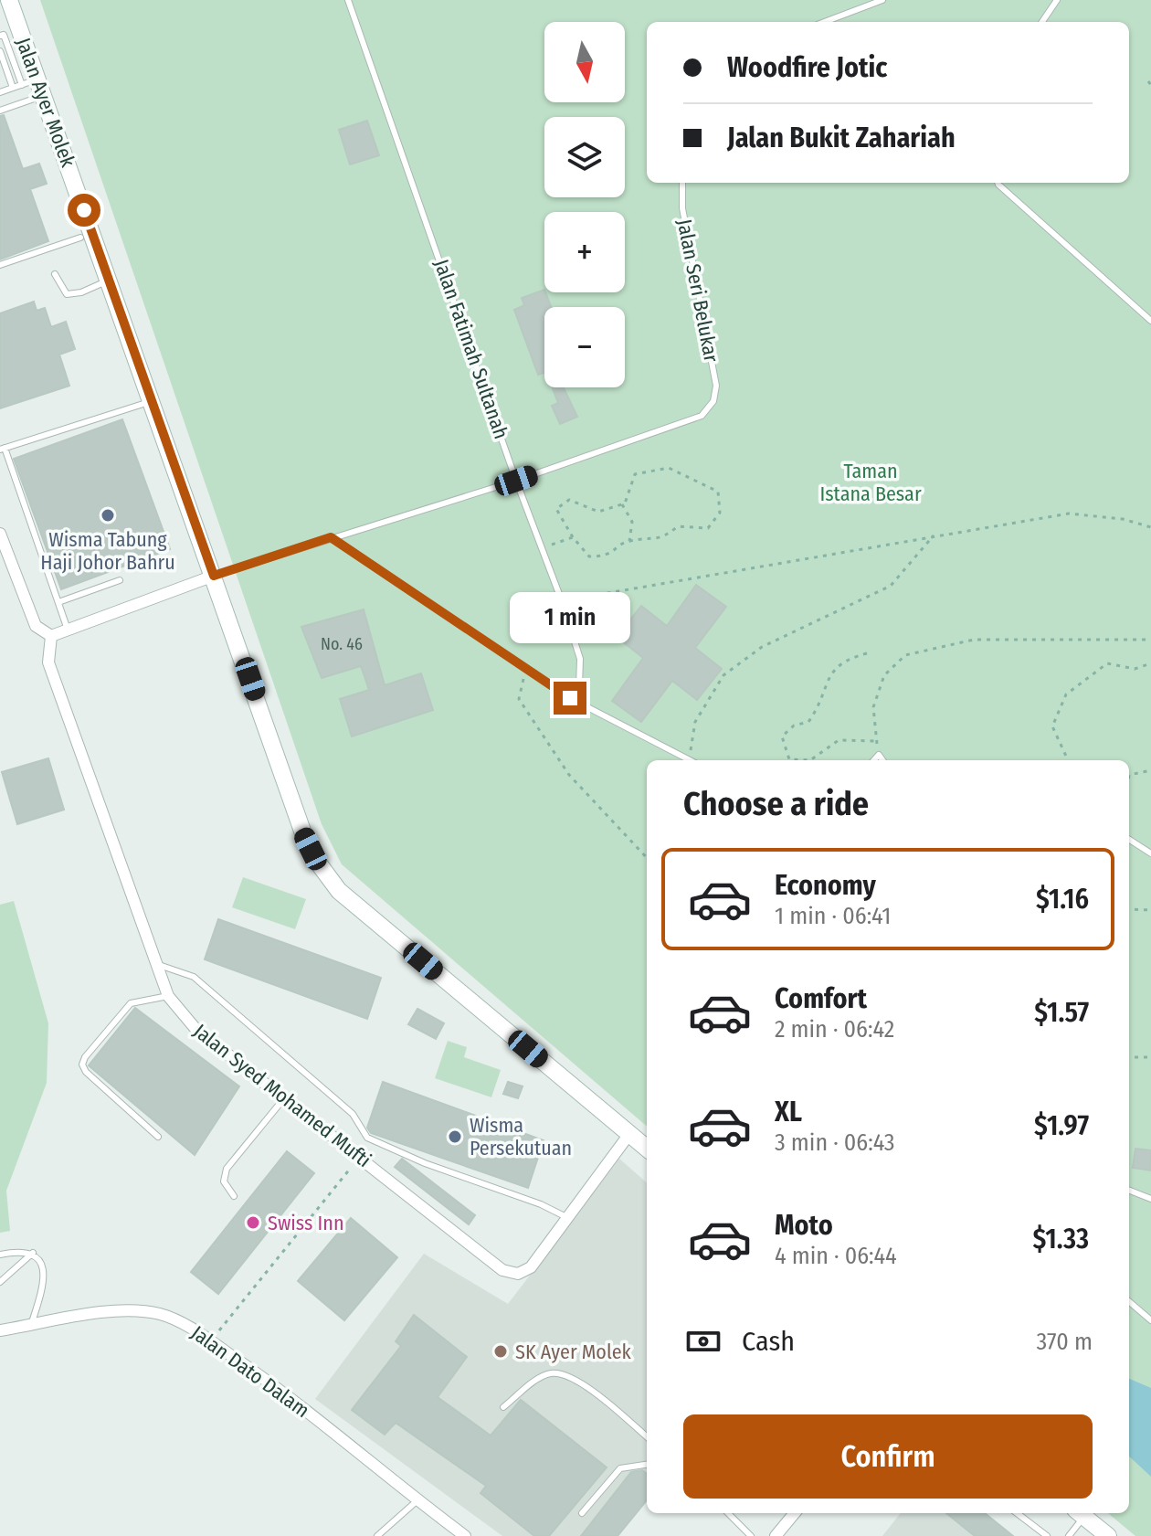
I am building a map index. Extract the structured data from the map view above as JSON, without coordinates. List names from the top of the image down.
{
  "streets": {
    "main road": ["Jalan Ayer Molek"],
    "street": ["Jalan Syed Mohamed Mufti", "Jalan Dato Dalam"],
    "lane": ["Jalan Seri Belukar", "Jalan Fatimah Sultanah"]
  },
  "crossings": [
    ["Jalan Ayer Molek", "Jalan Syed Mohamed Mufti"],
    ["Jalan Seri Belukar", "Jalan Fatimah Sultanah"]
  ],
  "parks": ["Taman Istana Besar"],
  "places": [
    "Wisma Tabung Haji Johor Bahru",
    "Wisma Persekutuan",
    "Swiss Inn",
    "SK Ayer Molek"
  ],
  "house_numbers": ["No. 46"],
  "north": "bottom",
  "page": {
    "map_buttons": ["+", "−"],
    "banner": ["Woodfire Jotic", "Jalan Bukit Zahariah"],
    "bubble": "1 min",
    "heading": "Choose a ride",
    "list": [
      {
        "name": "Economy",
        "note": "1 min · 06:41",
        "value": "$1.16"
      },
      {
        "name": "Comfort",
        "note": "2 min · 06:42",
        "value": "$1.57"
      },
      {
        "name": "XL",
        "note": "3 min · 06:43",
        "value": "$1.97"
      },
      {
        "name": "Moto",
        "note": "4 min · 06:44",
        "value": "$1.33"
      }
    ],
    "pay": ["Cash", "370 m"],
    "buttons": "Confirm"
  }
}
